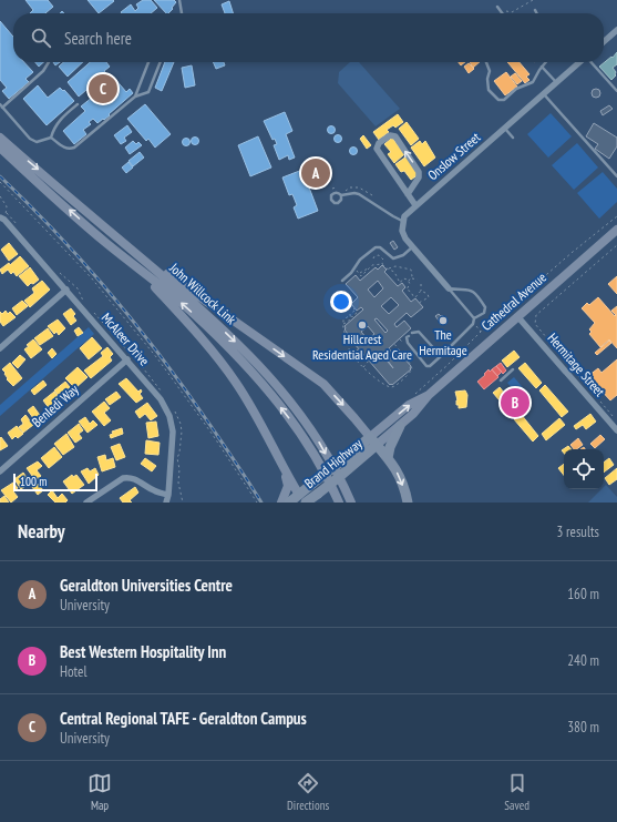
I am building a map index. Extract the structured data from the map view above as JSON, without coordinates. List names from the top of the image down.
{
  "streets": {
    "highway": ["Cathedral Avenue", "Brand Highway"],
    "main road": ["John Willcock Link"],
    "street": [
      "Onslow Street",
      "McAleer Drive",
      "Hermitage Street",
      "Benledi Way"
    ]
  },
  "crossings": [
    ["Cathedral Avenue", "Hermitage Street"],
    ["Cathedral Avenue", "Brand Highway"],
    ["McAleer Drive", "Benledi Way"]
  ],
  "places": ["The Hermitage", "Hillcrest Residential Aged Care"],
  "scale_bar": "100 m",
  "page": {
    "search": "Search here",
    "pins": ["C", "A", "B"],
    "scale": "100 m",
    "heading": ["Nearby", "3 results"],
    "list": [
      {
        "mark": "A",
        "name": "Geraldton Universities Centre",
        "note": "University",
        "value": "160 m"
      },
      {
        "mark": "B",
        "name": "Best Western Hospitality Inn",
        "note": "Hotel",
        "value": "240 m"
      },
      {
        "mark": "C",
        "name": "Central Regional TAFE - Geraldton Campus",
        "note": "University",
        "value": "380 m"
      }
    ],
    "nav": ["Map", "Directions", "Saved"]
  }
}
